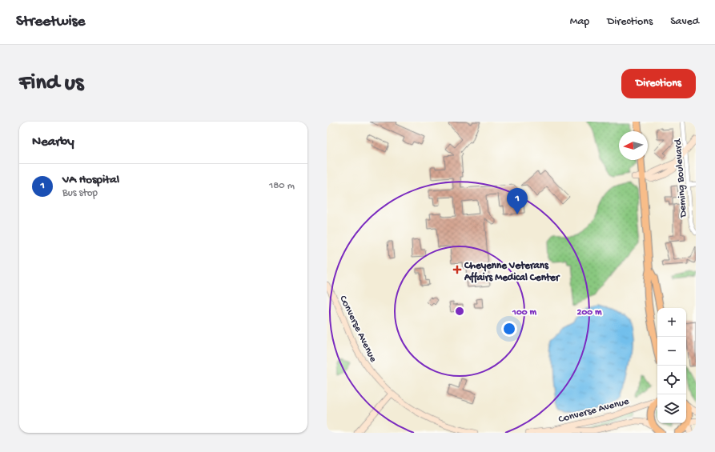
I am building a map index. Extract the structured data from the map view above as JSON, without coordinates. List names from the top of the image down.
{
  "streets": {
    "main road": ["Converse Avenue"],
    "street": ["Deming Boulevard"]
  },
  "places": {
    "health": ["Cheyenne Veterans Affairs Medical Center"]
  },
  "north": "left",
  "page": {
    "header": "Streetwise",
    "nav": ["Map", "Directions", "Saved"],
    "buttons": "Directions",
    "title": "Find us",
    "heading": "Nearby",
    "list": [
      {
        "mark": "1",
        "name": "VA Hospital",
        "note": "Bus stop",
        "value": "180 m"
      }
    ],
    "pins": "1",
    "map_buttons": ["+", "−"]
  },
  "rings": ["100 m", "200 m"]
}
